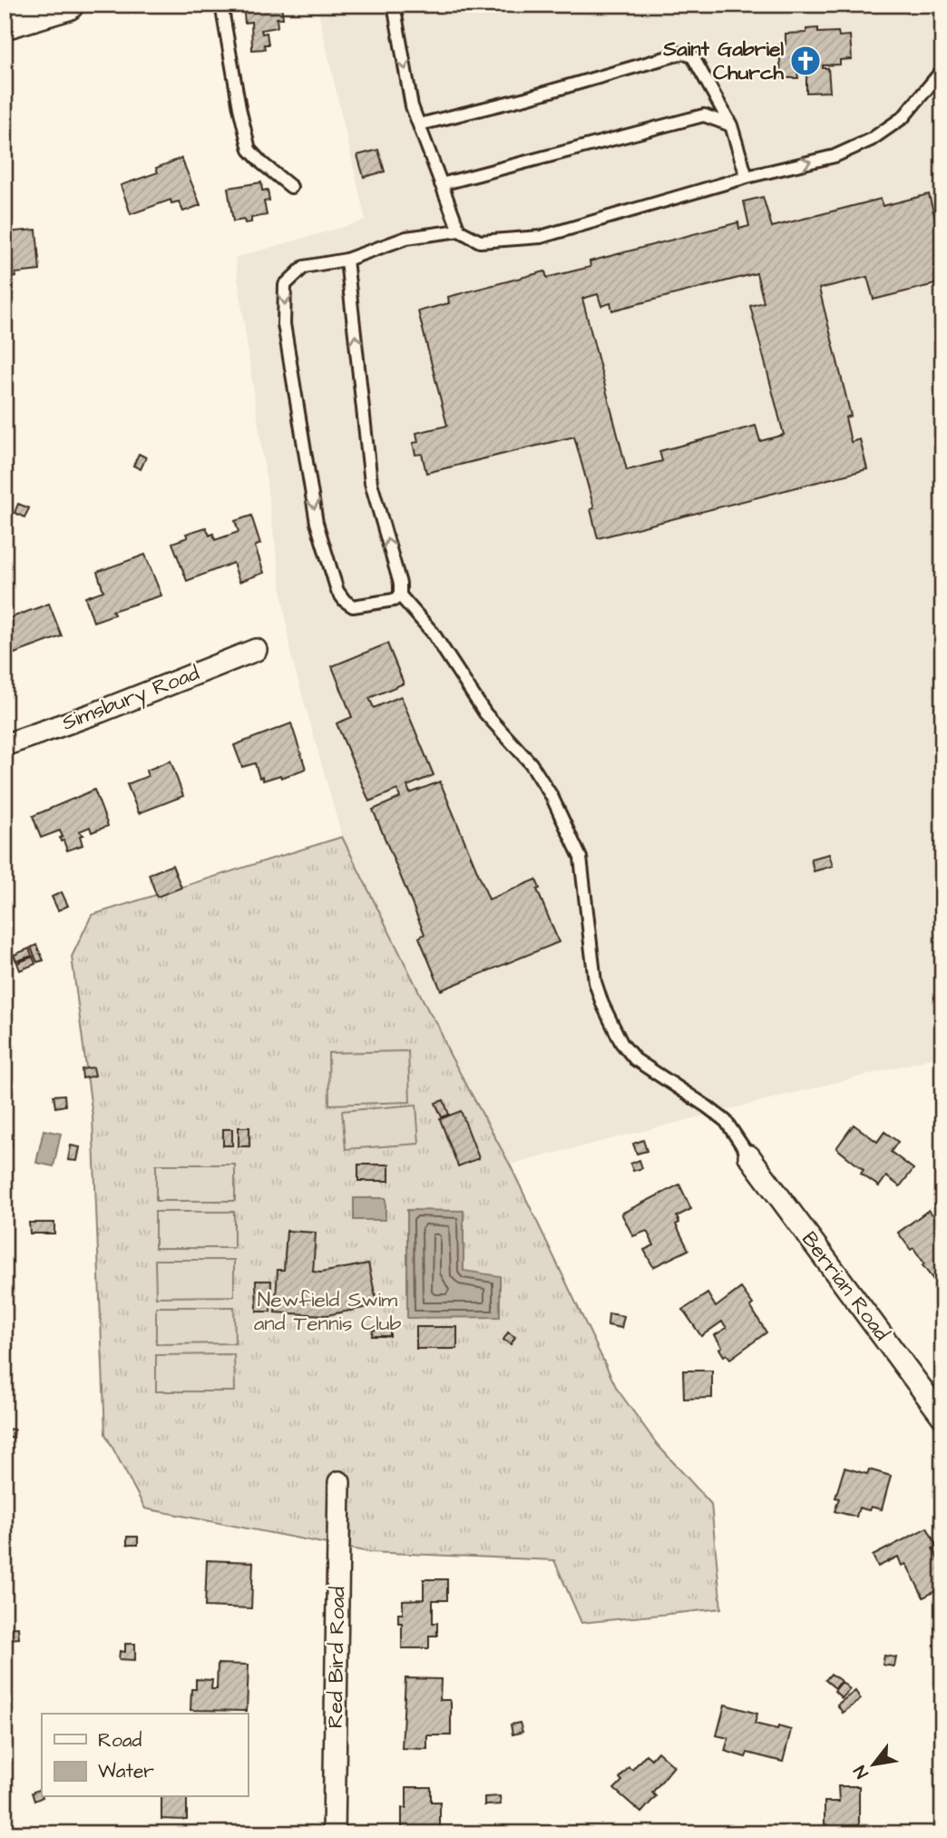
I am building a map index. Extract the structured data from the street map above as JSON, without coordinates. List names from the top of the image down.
{
  "streets": {
    "street": ["Simsbury Road", "Berrian Road", "Red Bird Road"]
  },
  "parks": ["Newfield Swim and Tennis Club"],
  "places": {
    "church": ["Saint Gabriel Church"]
  },
  "legend": ["Road", "Water"],
  "north": "bottom left"
}
